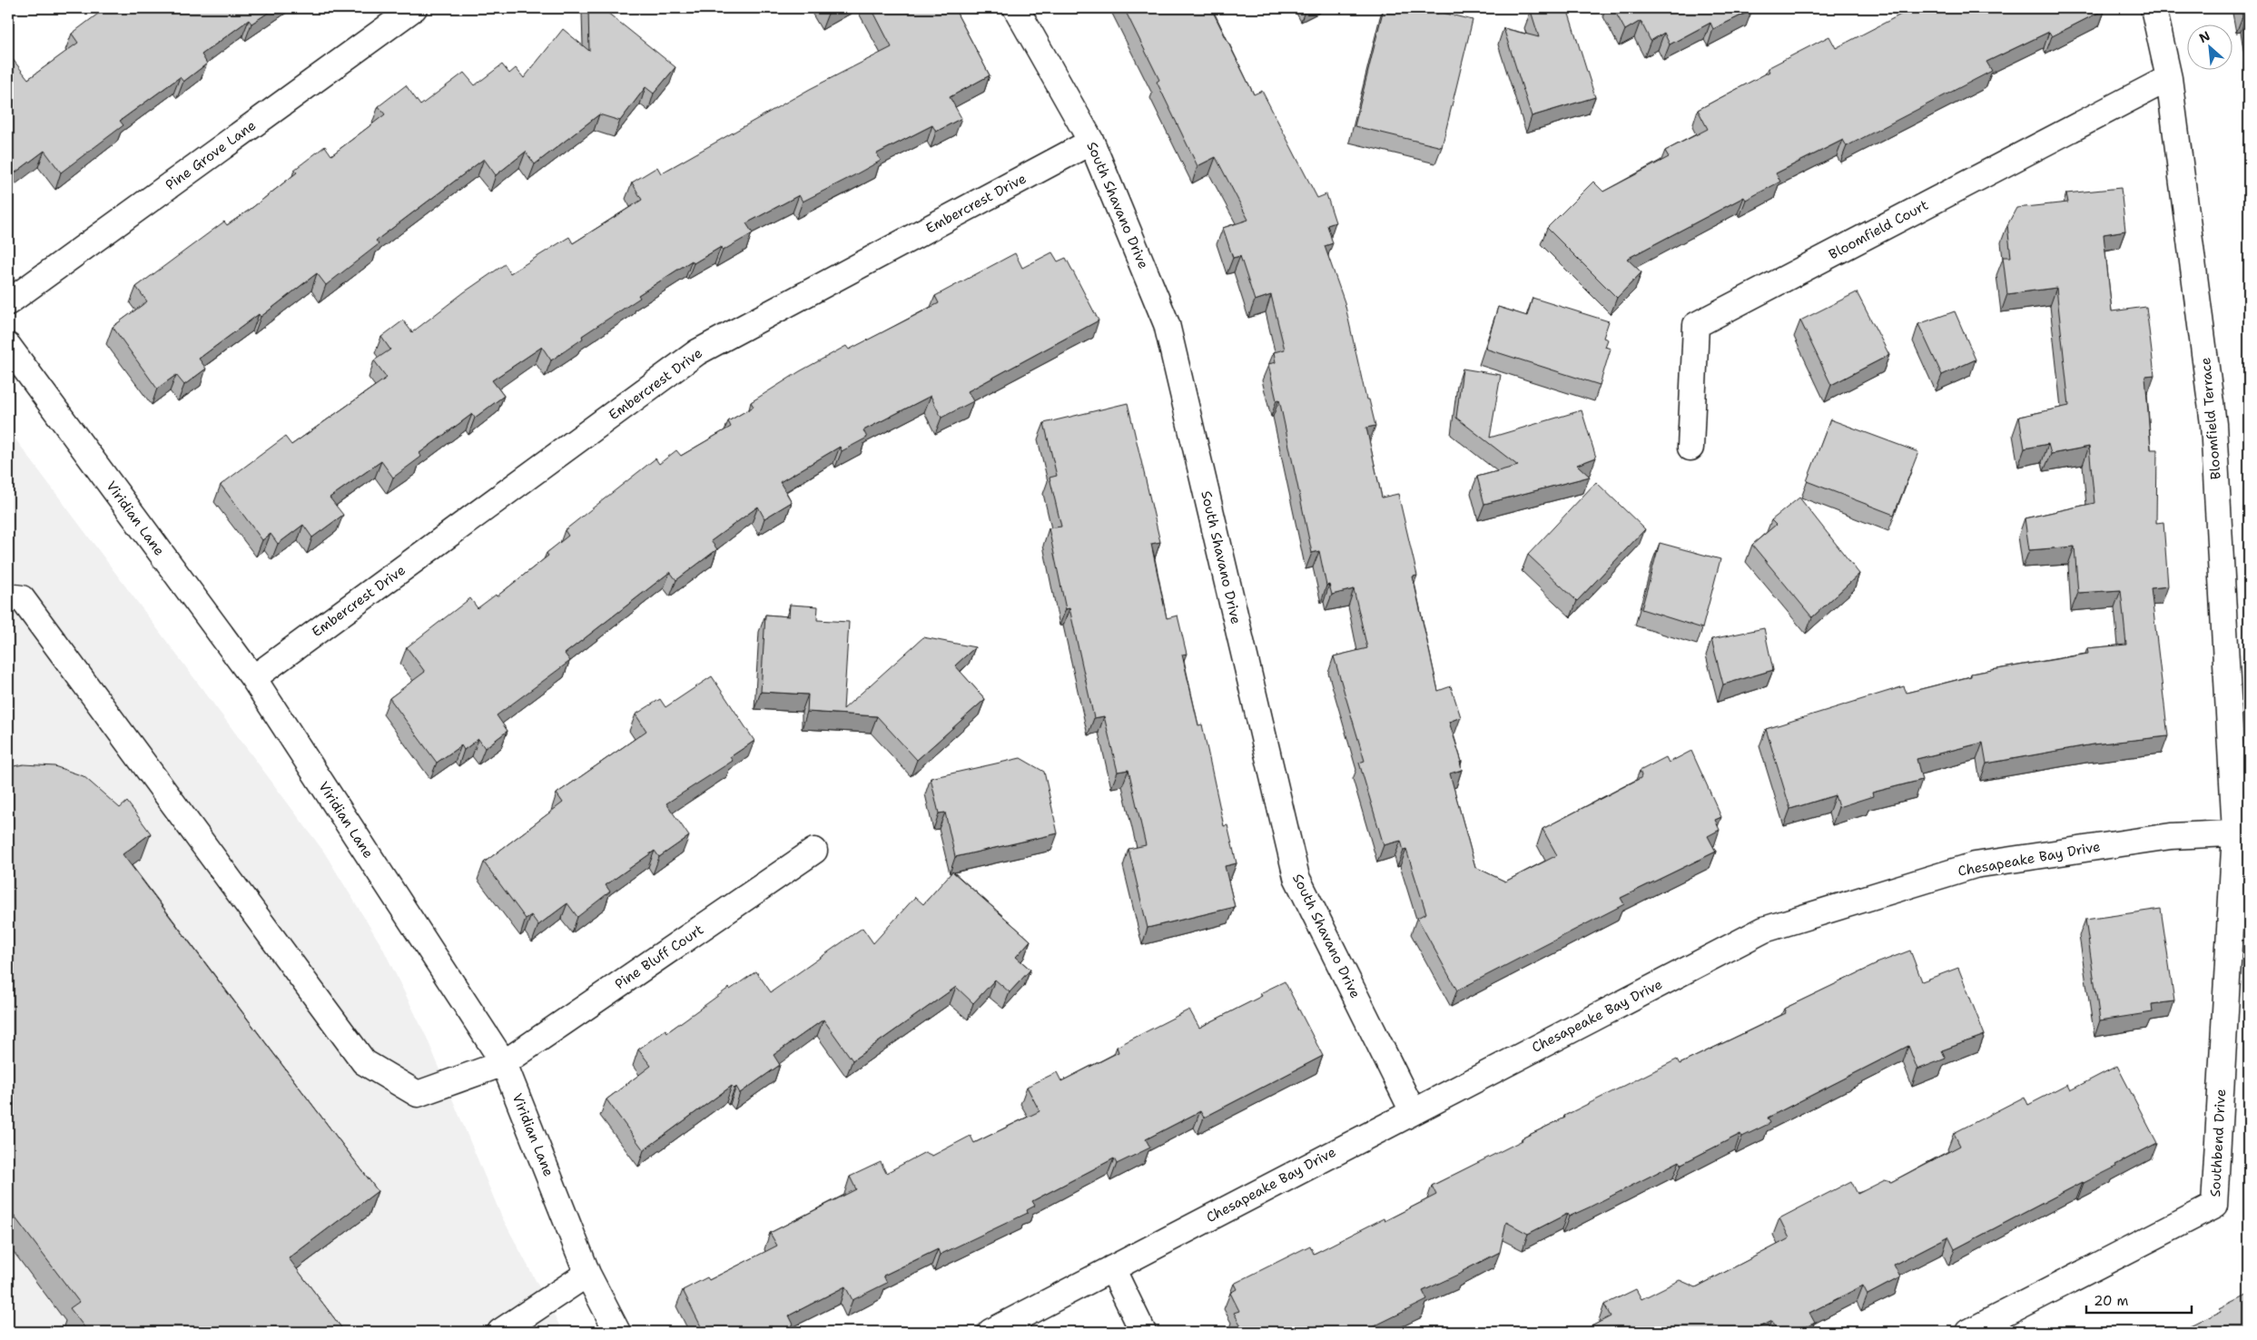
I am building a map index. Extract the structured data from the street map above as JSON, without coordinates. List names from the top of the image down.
{
  "streets": {
    "street": [
      "Pine Grove Lane",
      "Embercrest Drive",
      "South Shavano Drive",
      "Bloomfield Court",
      "Bloomfield Terrace",
      "Viridian Lane",
      "Chesapeake Bay Drive",
      "Pine Bluff Court",
      "Southbend Drive"
    ]
  },
  "crossings": [
    ["Embercrest Drive", "South Shavano Drive"],
    ["Embercrest Drive", "Viridian Lane"],
    ["South Shavano Drive", "Chesapeake Bay Drive"],
    ["Bloomfield Court", "Bloomfield Terrace"],
    ["Bloomfield Terrace", "Chesapeake Bay Drive"],
    ["Bloomfield Terrace", "Southbend Drive"],
    ["Viridian Lane", "Pine Bluff Court"],
    ["Chesapeake Bay Drive", "Southbend Drive"]
  ],
  "scale_bar": "20 m",
  "north": "top left"
}
